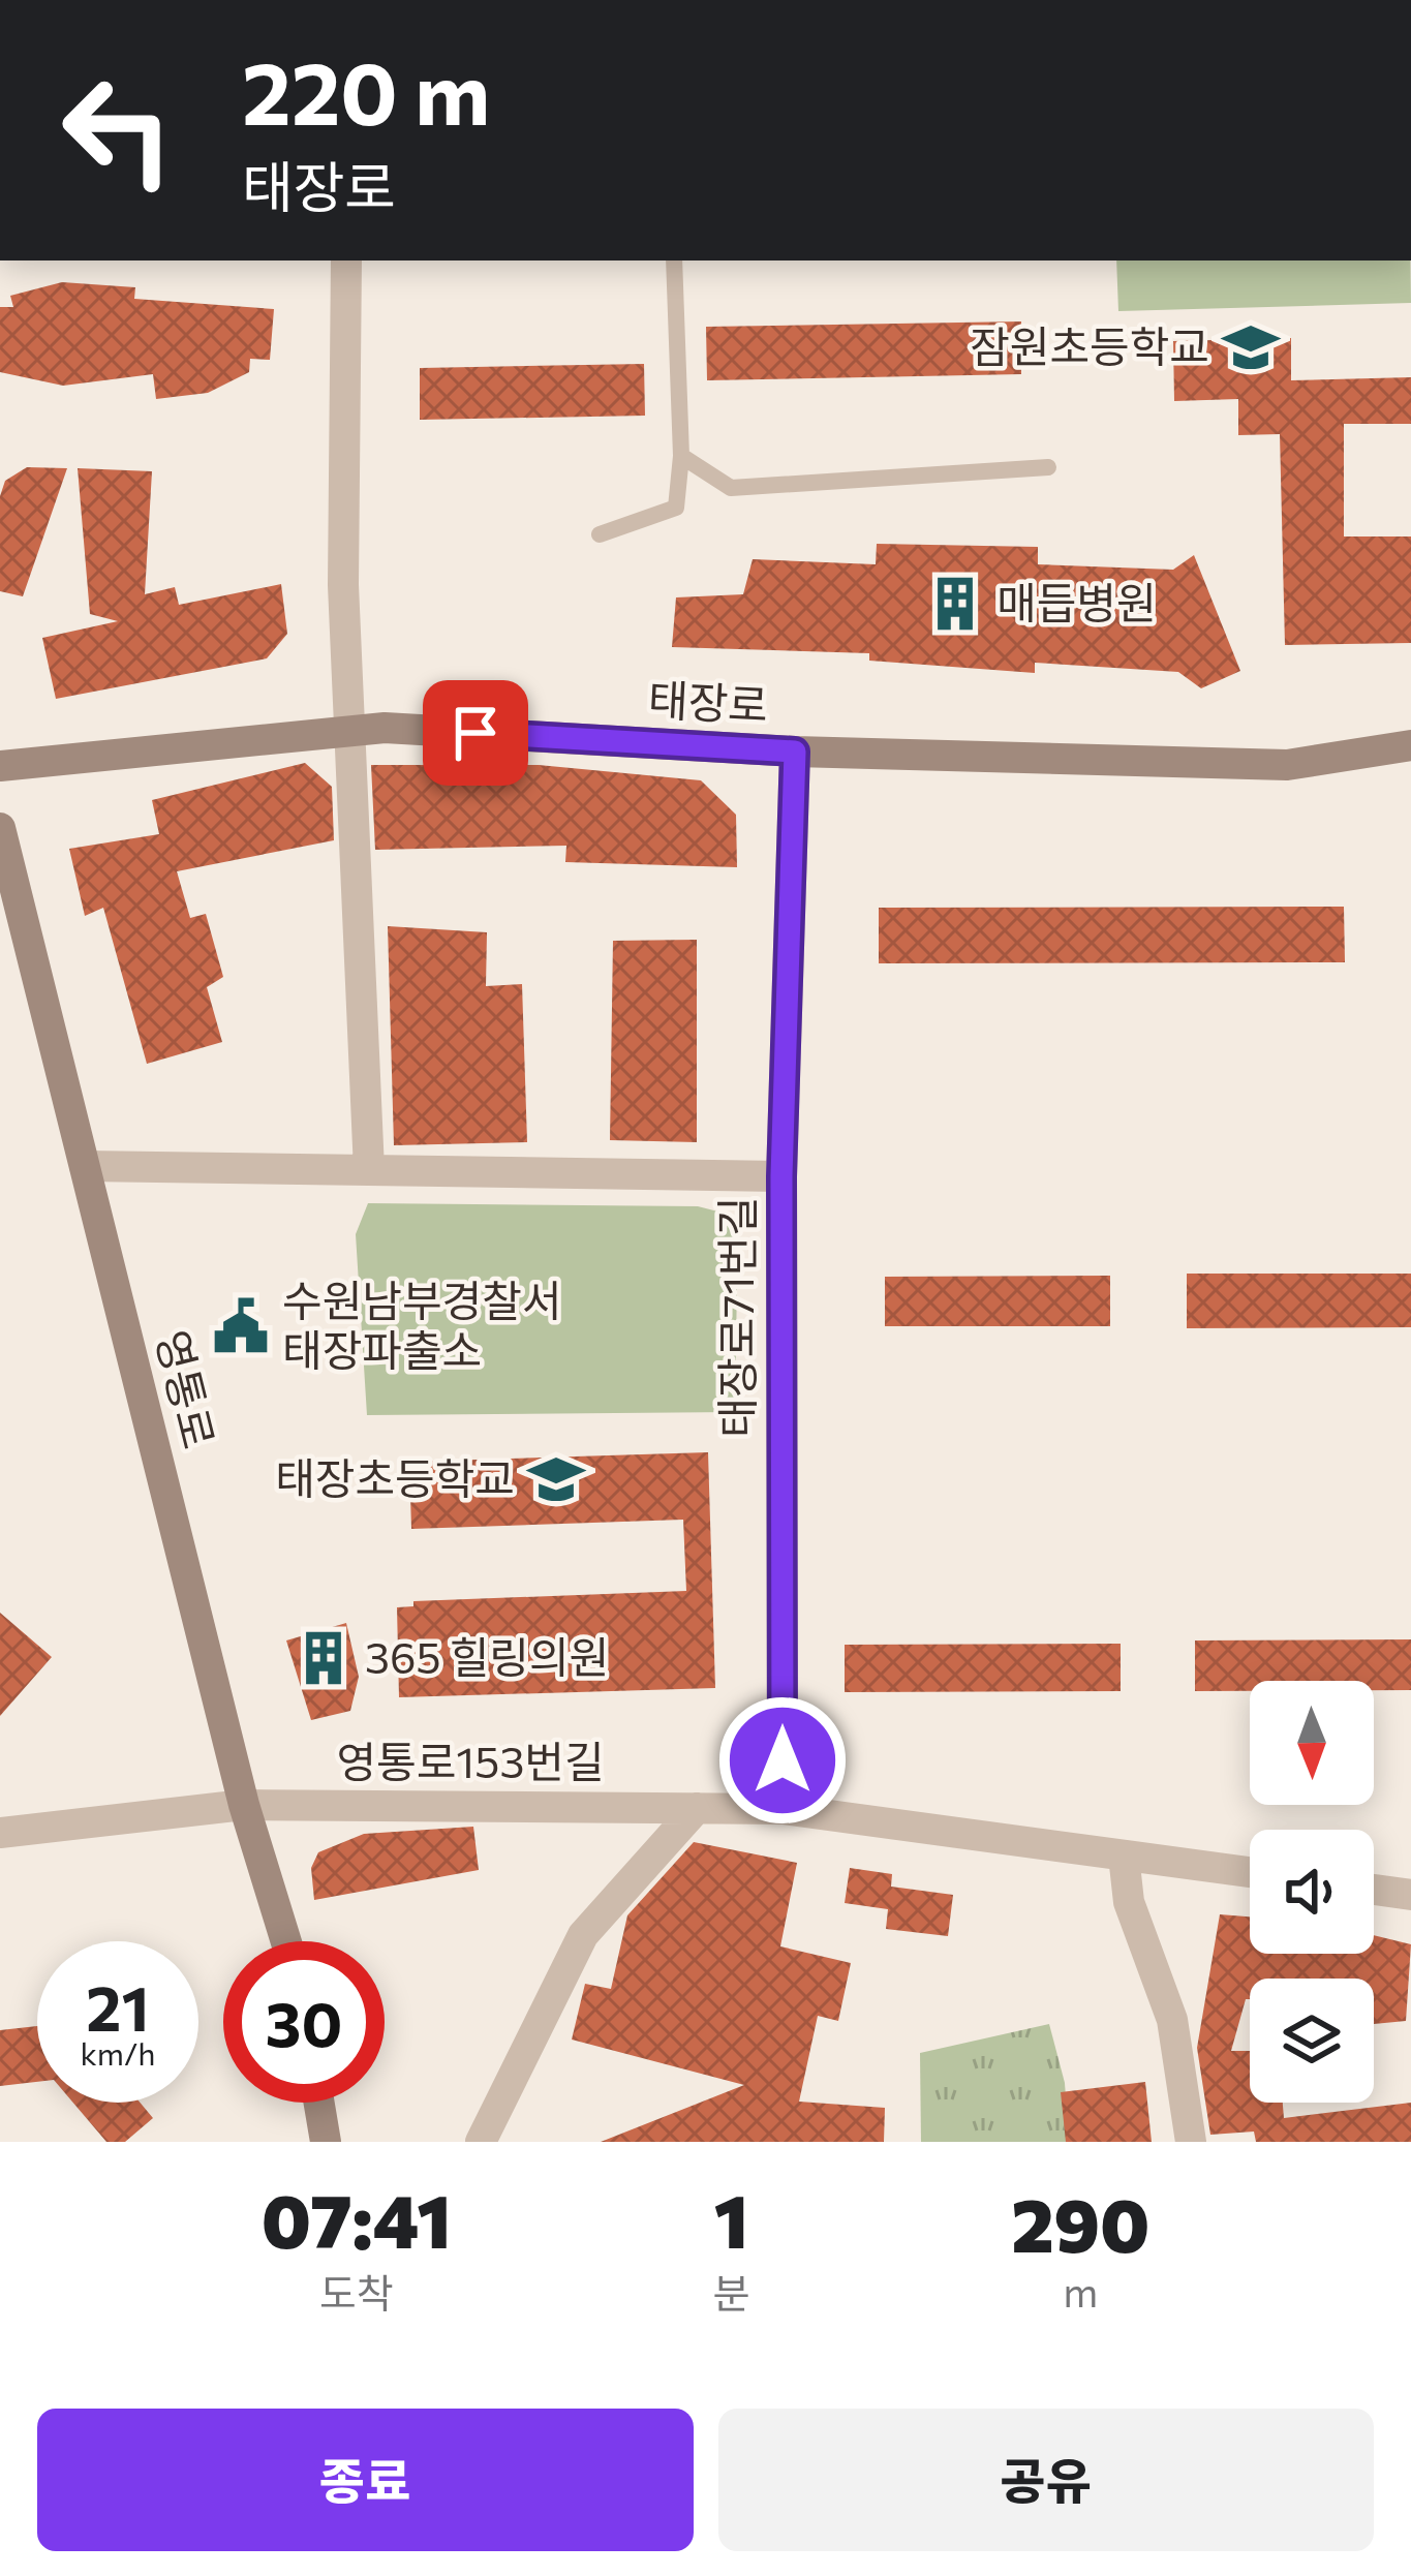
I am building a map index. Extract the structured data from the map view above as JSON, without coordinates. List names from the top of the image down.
{
  "streets": {
    "street": [
      "태장로",
      "태장로71번길",
      "영통로",
      "영통로153번길"
    ]
  },
  "crossings": [
    ["태장로", "태장로71번길"],
    ["태장로71번길", "영통로153번길"],
    ["영통로", "영통로153번길"]
  ],
  "places": {
    "school or university": ["잠원초등학교", "태장초등학교"],
    "building": ["매듭병원", "365 힐링의원"],
    "public building": ["수원남부경찰서 태장파출소"]
  },
  "north": "bottom",
  "page": {
    "turn": ["220 m", "태장로"],
    "speed": "21 km/h",
    "limit": "30",
    "eta": [
      "07:41",
      "도착",
      "1",
      "분",
      "290",
      "m"
    ],
    "buttons": ["종료", "공유"]
  }
}
